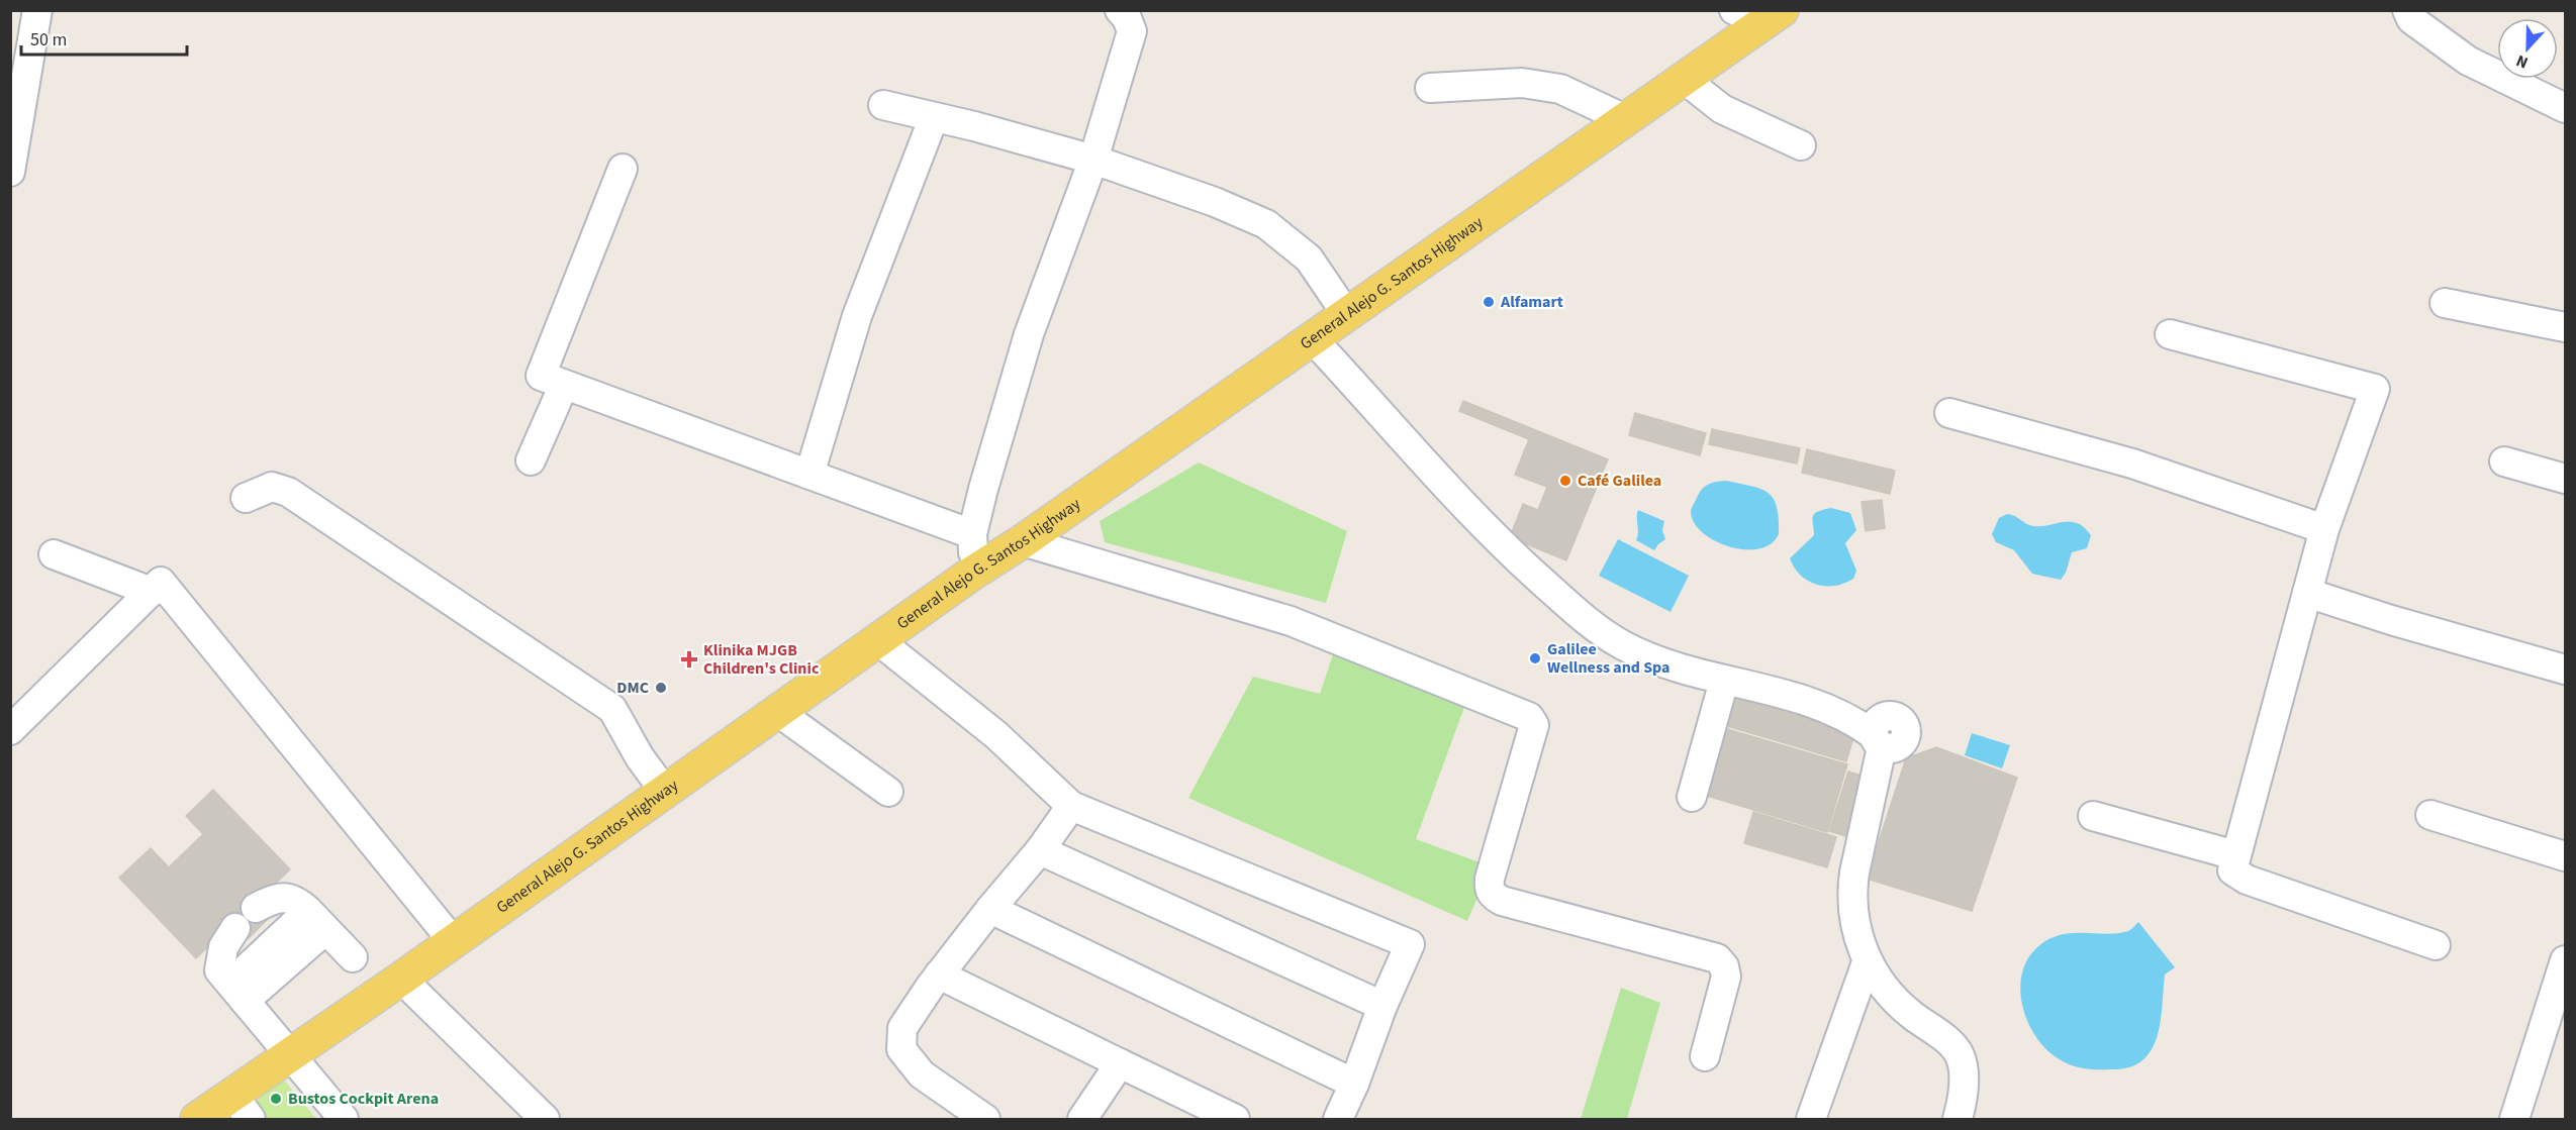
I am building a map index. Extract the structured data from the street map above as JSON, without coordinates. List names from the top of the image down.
{
  "streets": {
    "main road": ["General Alejo G. Santos Highway"]
  },
  "places": {
    "other": [
      "Alfamart",
      "Café Galilea",
      "Galilee Wellness and Spa",
      "DMC",
      "Bustos Cockpit Arena"
    ],
    "health": ["Klinika MJGB Children's Clinic"]
  },
  "scale_bar": "50 m",
  "north": "bottom"
}
